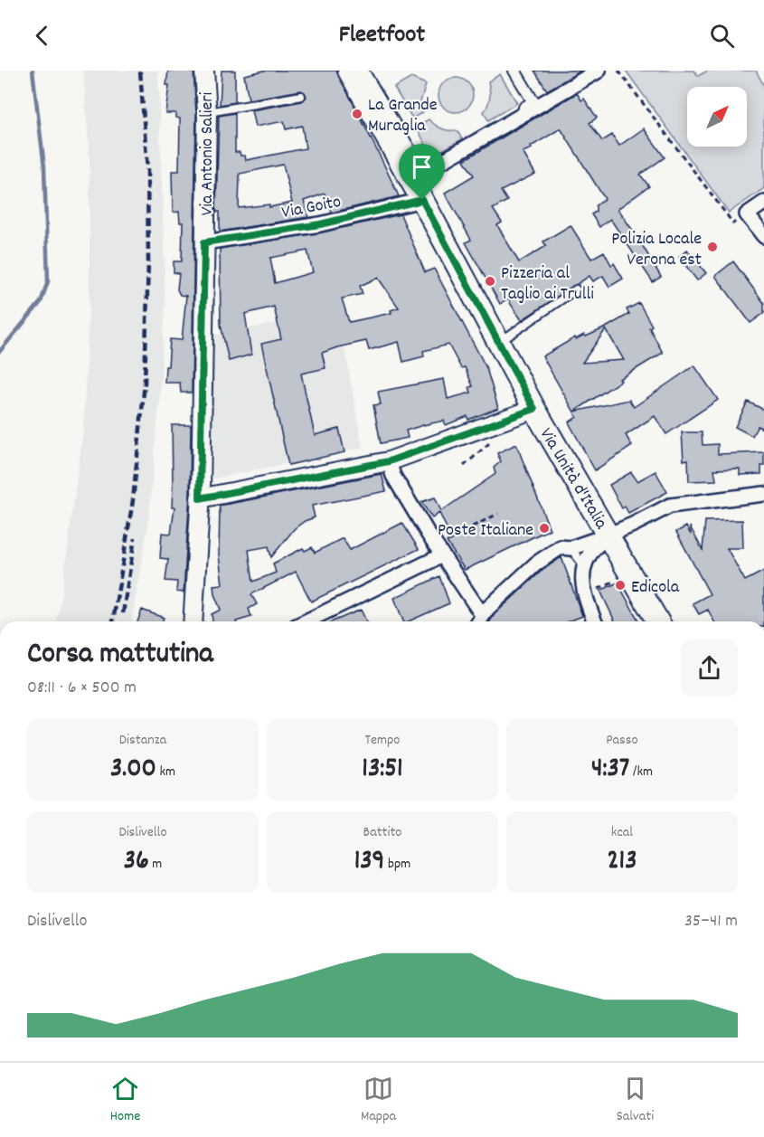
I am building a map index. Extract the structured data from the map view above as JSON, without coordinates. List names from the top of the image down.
{
  "streets": {
    "main road": ["Via Unità d'Italia"],
    "street": ["Via Antonio Salieri", "Via Goito"]
  },
  "crossings": [
    ["Via Antonio Salieri", "Via Goito"],
    ["Via Goito", "Via Unità d'Italia"]
  ],
  "places": [
    "La Grande Muraglia",
    "Polizia Locale Verona est",
    "Pizzeria al Taglio ai Trulli",
    "Poste Italiane",
    "Edicola"
  ],
  "north": "top right",
  "page": {
    "header": "Fleetfoot",
    "heading": ["Corsa mattutina", "08:11 · 6 × 500 m"],
    "stats": [
      ["Distanza", "3.00 km"],
      ["Tempo", "13:51"],
      ["Passo", "4:37 /km"],
      ["Dislivello", "36 m"],
      ["Battito", "139 bpm"],
      ["kcal", "213"]
    ],
    "chart": ["Dislivello", "35–41 m"],
    "tabs": ["Home", "Mappa", "Salvati"]
  }
}
